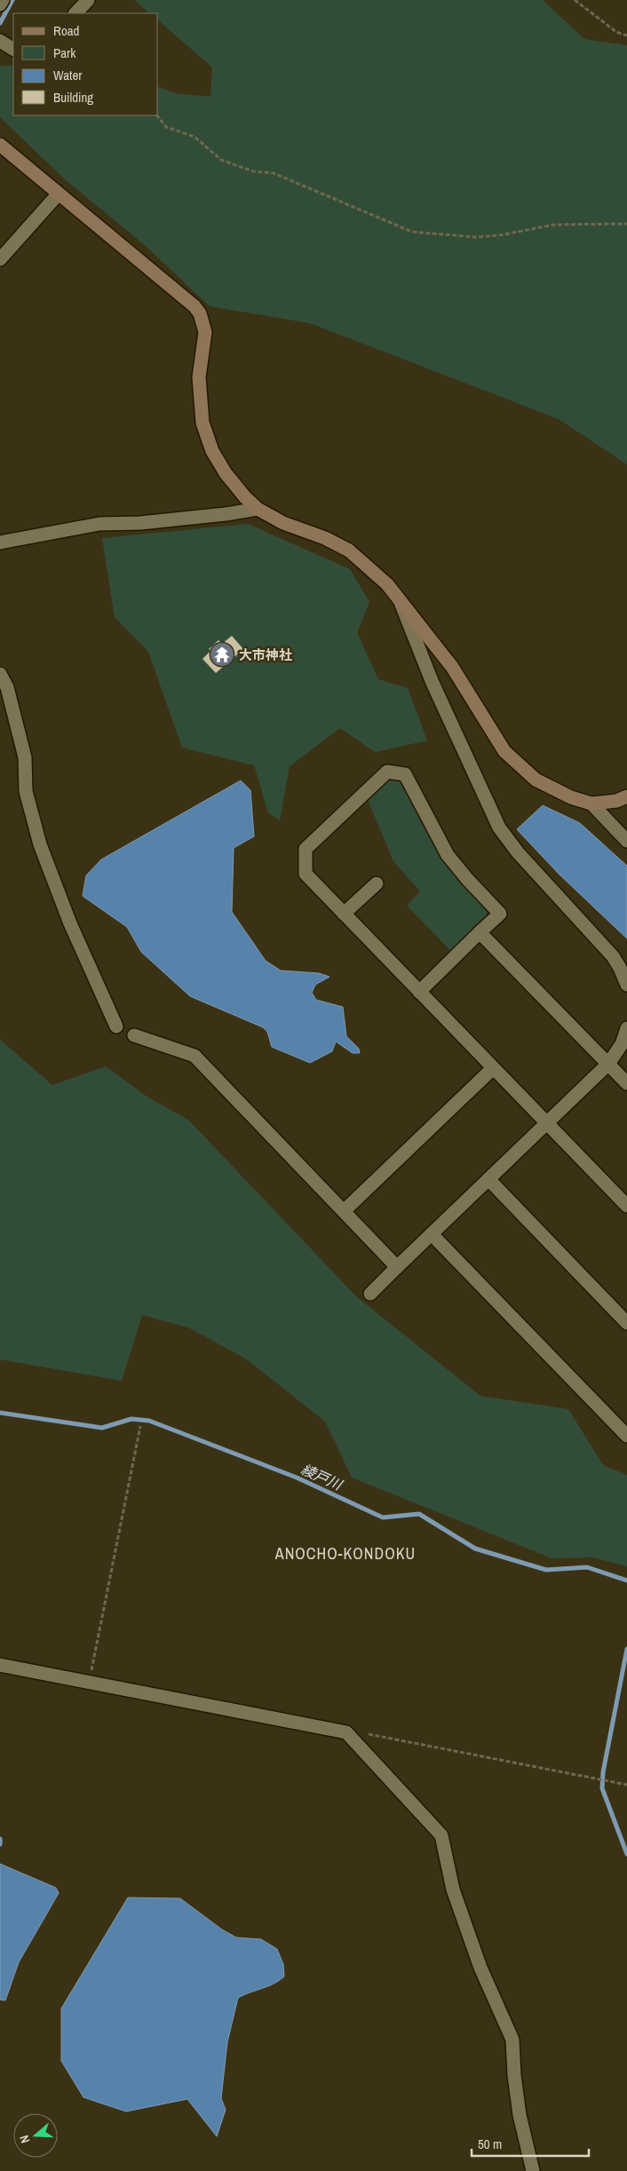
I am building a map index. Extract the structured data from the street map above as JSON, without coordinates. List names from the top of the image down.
{
  "districts": ["ANOCHO-KONDOKU"],
  "water": ["綾戸川"],
  "places": {
    "temple": ["大市神社"]
  },
  "legend": [
    "Road",
    "Park",
    "Water",
    "Building"
  ],
  "scale_bar": "50 m",
  "north": "left"
}
